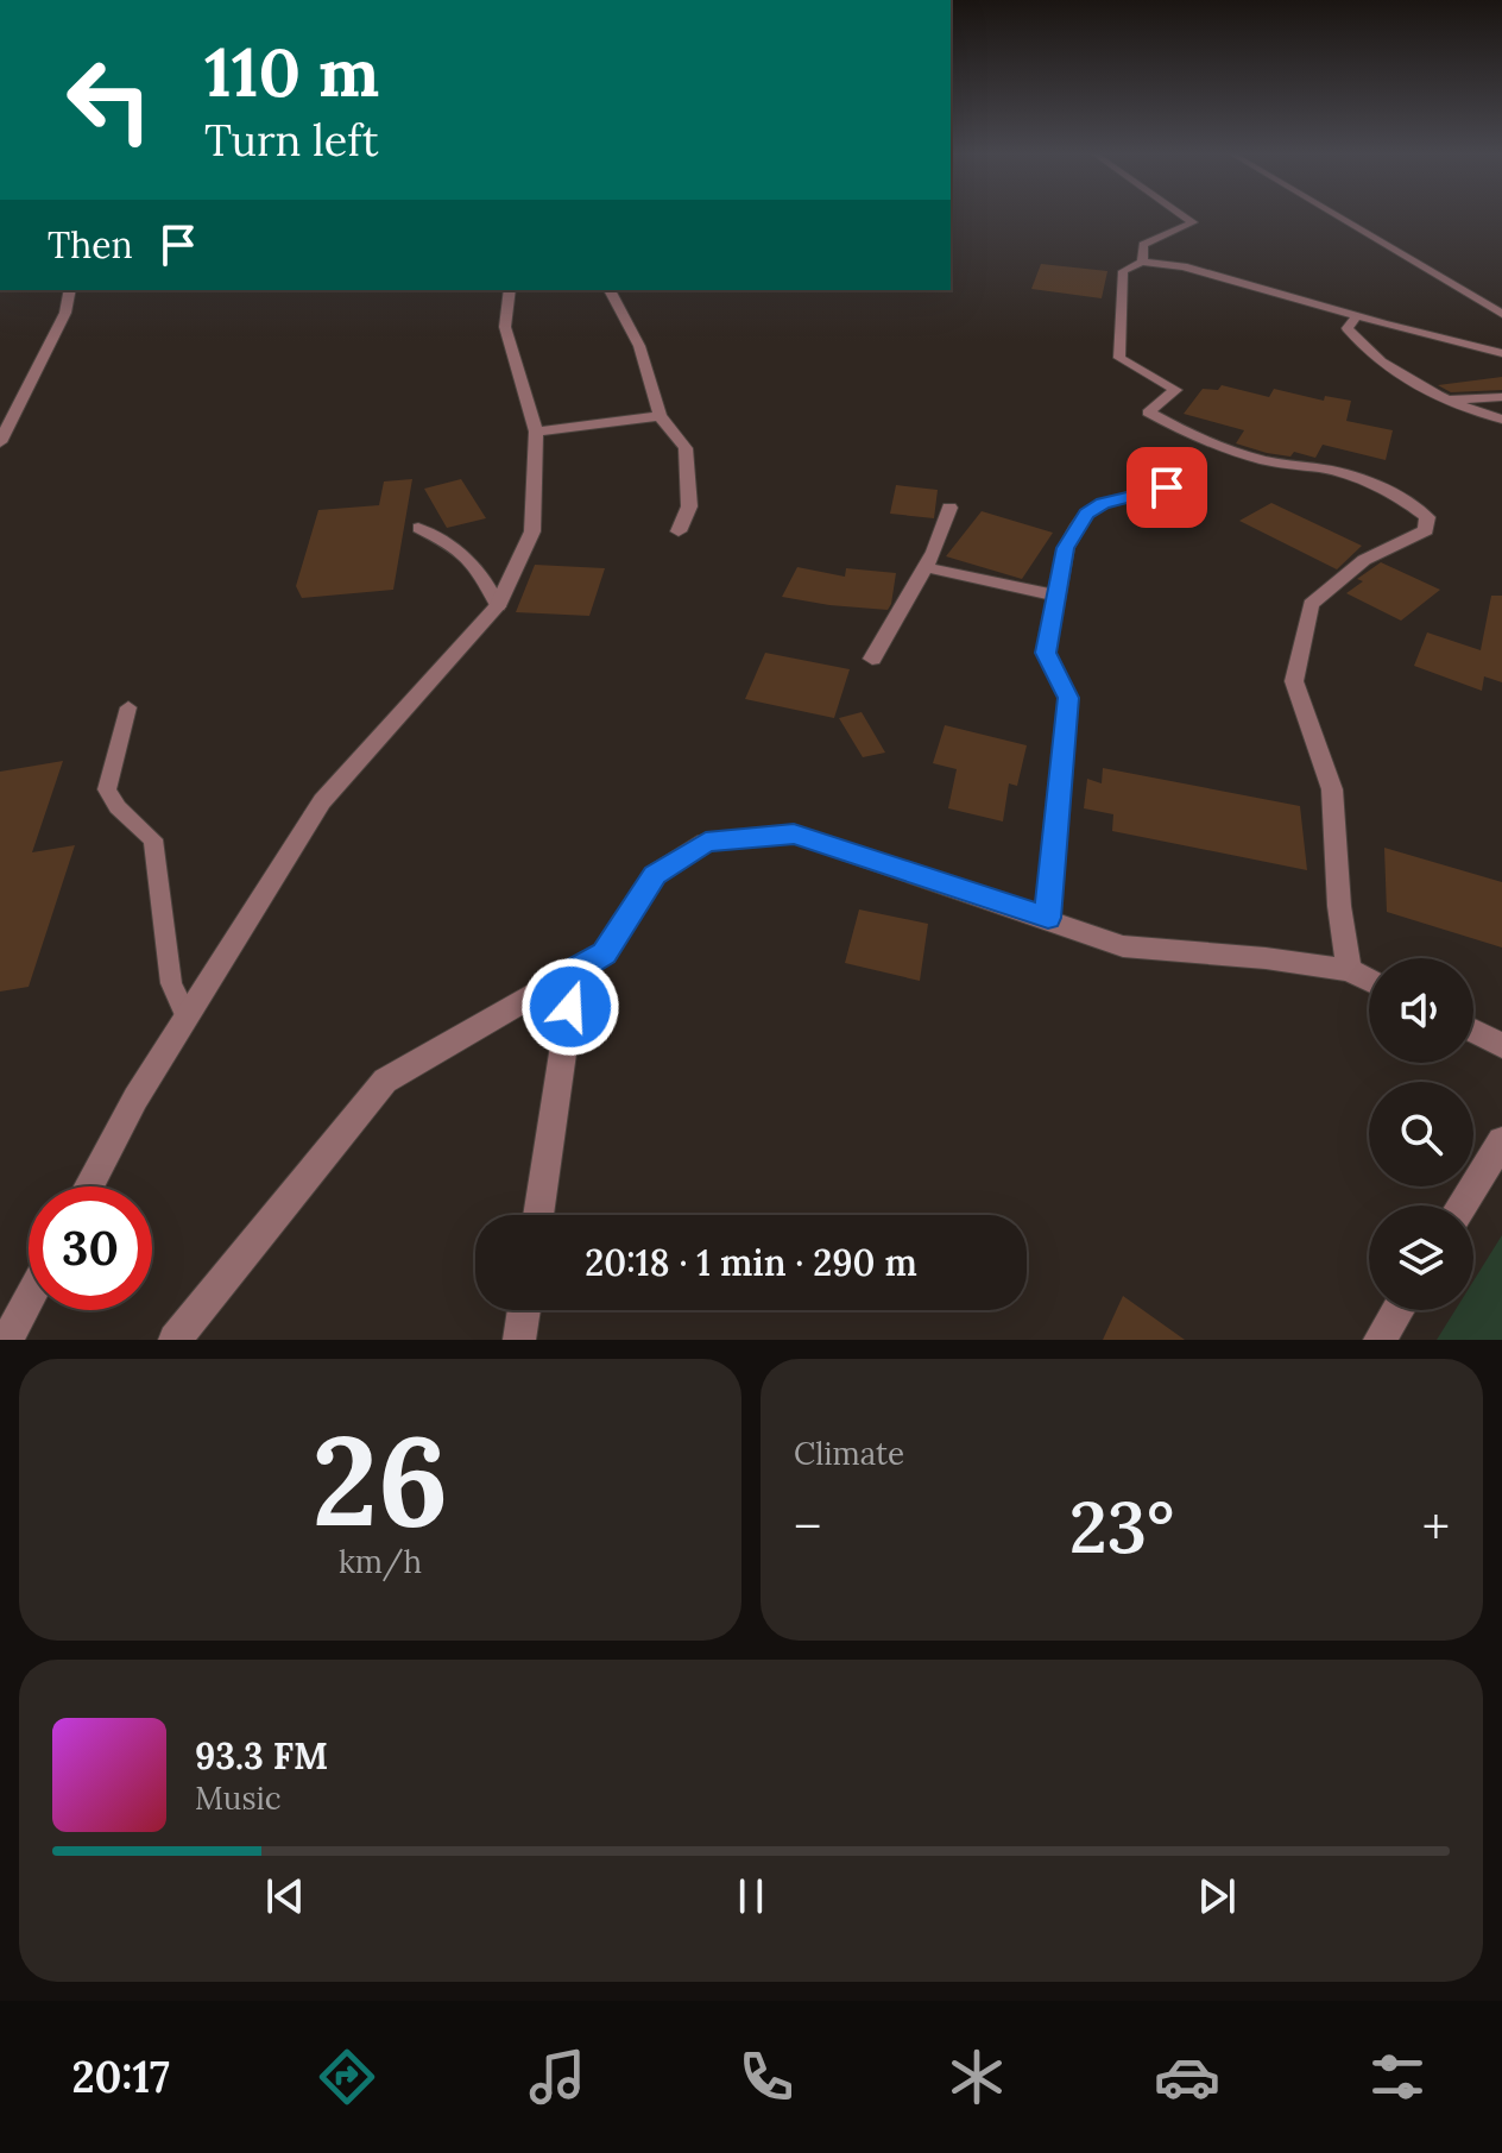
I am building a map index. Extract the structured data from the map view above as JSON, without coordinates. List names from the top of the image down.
{
  "page": {
    "turn": ["110 m", "Turn left"],
    "then": "Then",
    "limit": "30",
    "trip": "20:18 · 1 min · 290 m",
    "tile": [
      ["26", "km/h"],
      "Climate"
    ],
    "heat": ["−", "23°", "+"],
    "song": ["93.3 FM", "Music"],
    "tabs": "20:17"
  }
}
